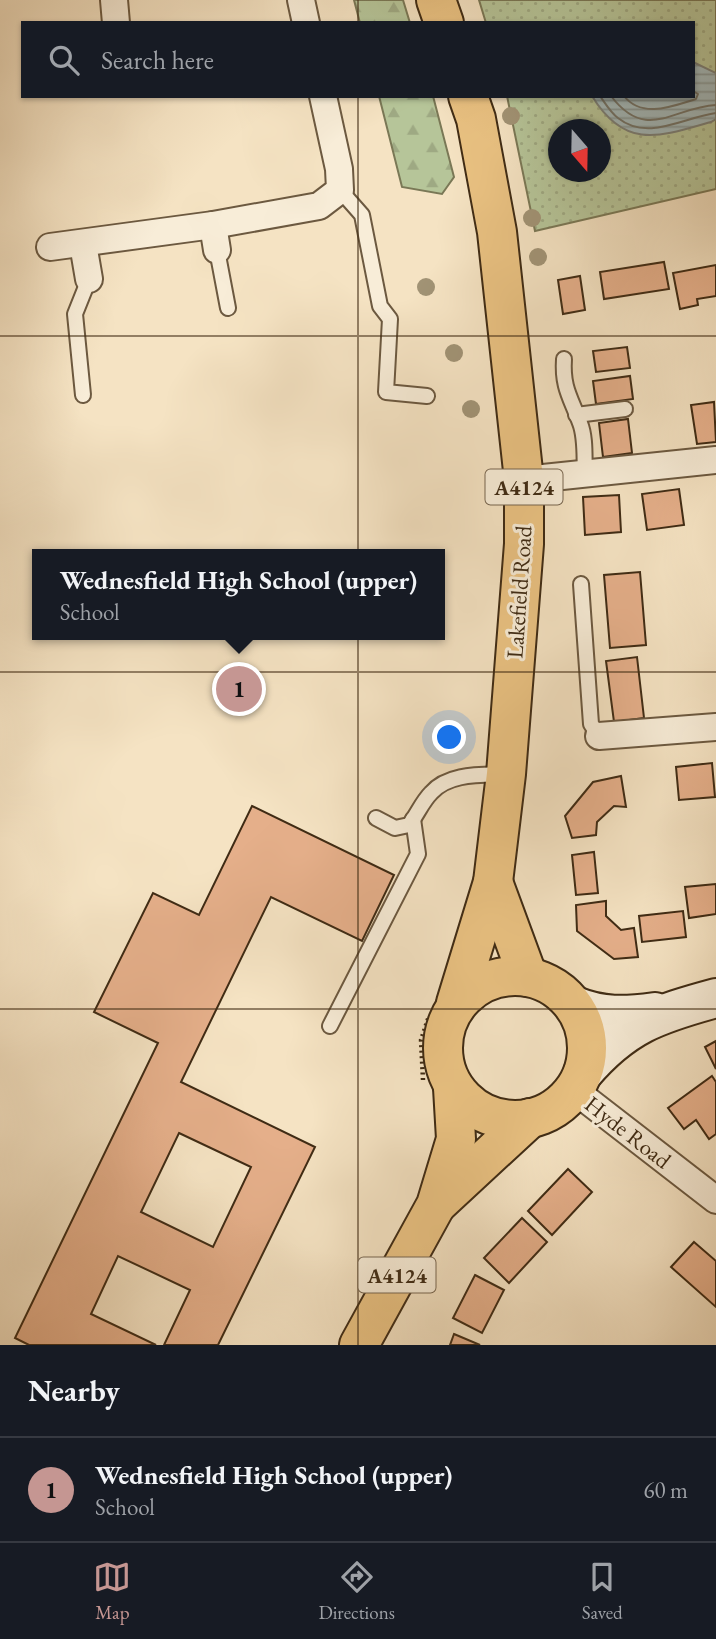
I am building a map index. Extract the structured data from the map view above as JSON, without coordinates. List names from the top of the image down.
{
  "streets": {
    "main road": ["A4124", "Lakefield Road"],
    "street": ["Hyde Road"]
  },
  "crossings": [
    ["A4124", "Lakefield Road"],
    ["A4124", "Hyde Road"],
    ["Lakefield Road", "Hyde Road"]
  ],
  "north": "bottom",
  "page": {
    "search": "Search here",
    "popup": ["Wednesfield High School (upper)", "School"],
    "pins": "1",
    "heading": "Nearby",
    "list": [
      {
        "mark": "1",
        "name": "Wednesfield High School (upper)",
        "note": "School",
        "value": "60 m"
      }
    ],
    "nav": ["Map", "Directions", "Saved"]
  }
}
